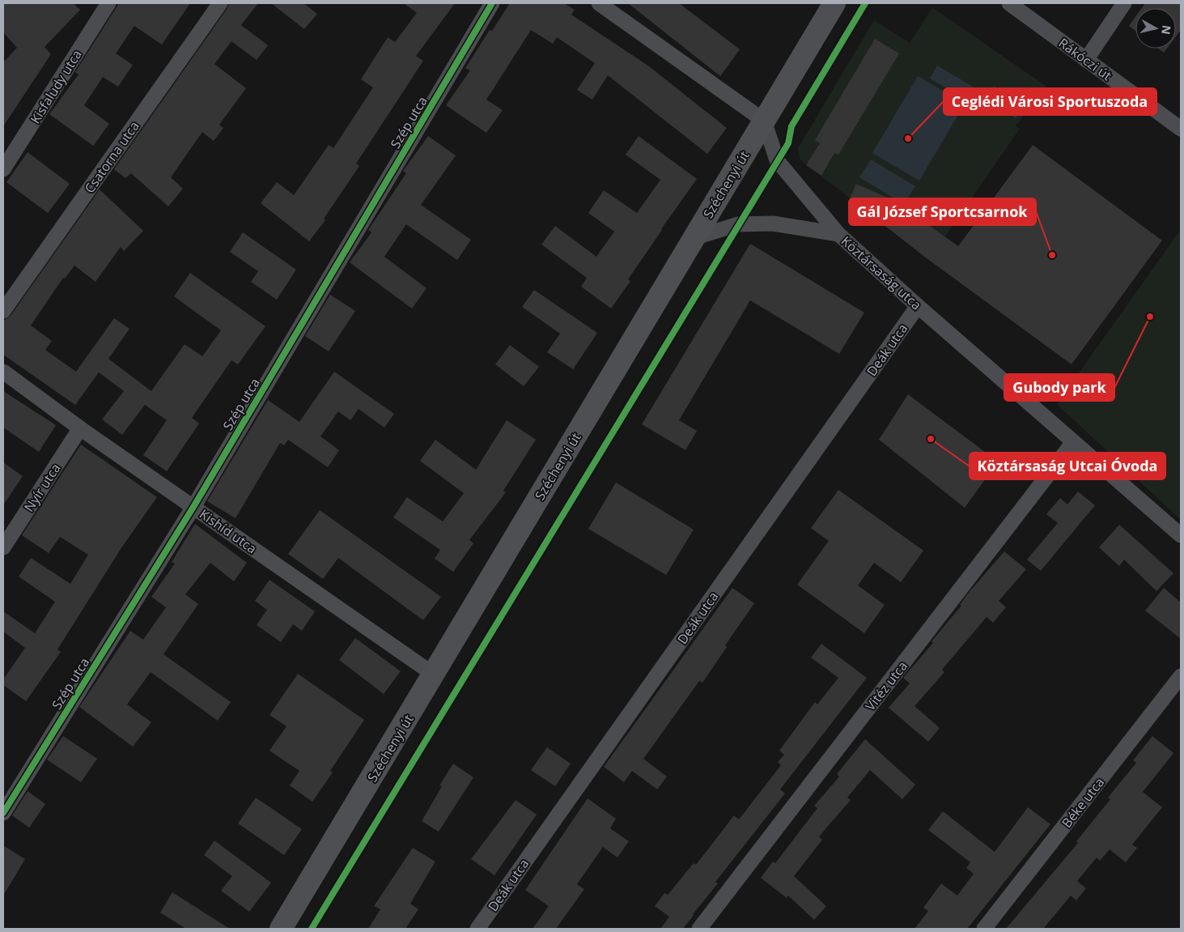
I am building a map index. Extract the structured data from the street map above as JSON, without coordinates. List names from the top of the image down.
{
  "streets": {
    "main road": ["Széchenyi út"],
    "street": [
      "Rákóczi út",
      "Kisfaludy utca",
      "Szép utca",
      "Csatorna utca",
      "Köztársaság utca",
      "Deák utca",
      "Nyír utca",
      "Kishíd utca",
      "Vitéz utca",
      "Béke utca"
    ]
  },
  "crossings": [
    ["Szép utca", "Kishíd utca"],
    ["Széchenyi út", "Köztársaság utca"],
    ["Széchenyi út", "Kishíd utca"],
    ["Köztársaság utca", "Deák utca"],
    ["Köztársaság utca", "Vitéz utca"],
    ["Nyír utca", "Kishíd utca"]
  ],
  "places": [
    "Ceglédi Városi Sportuszoda",
    "Gál József Sportcsarnok",
    "Gubody park",
    "Köztársaság Utcai Óvoda"
  ],
  "north": "right"
}
